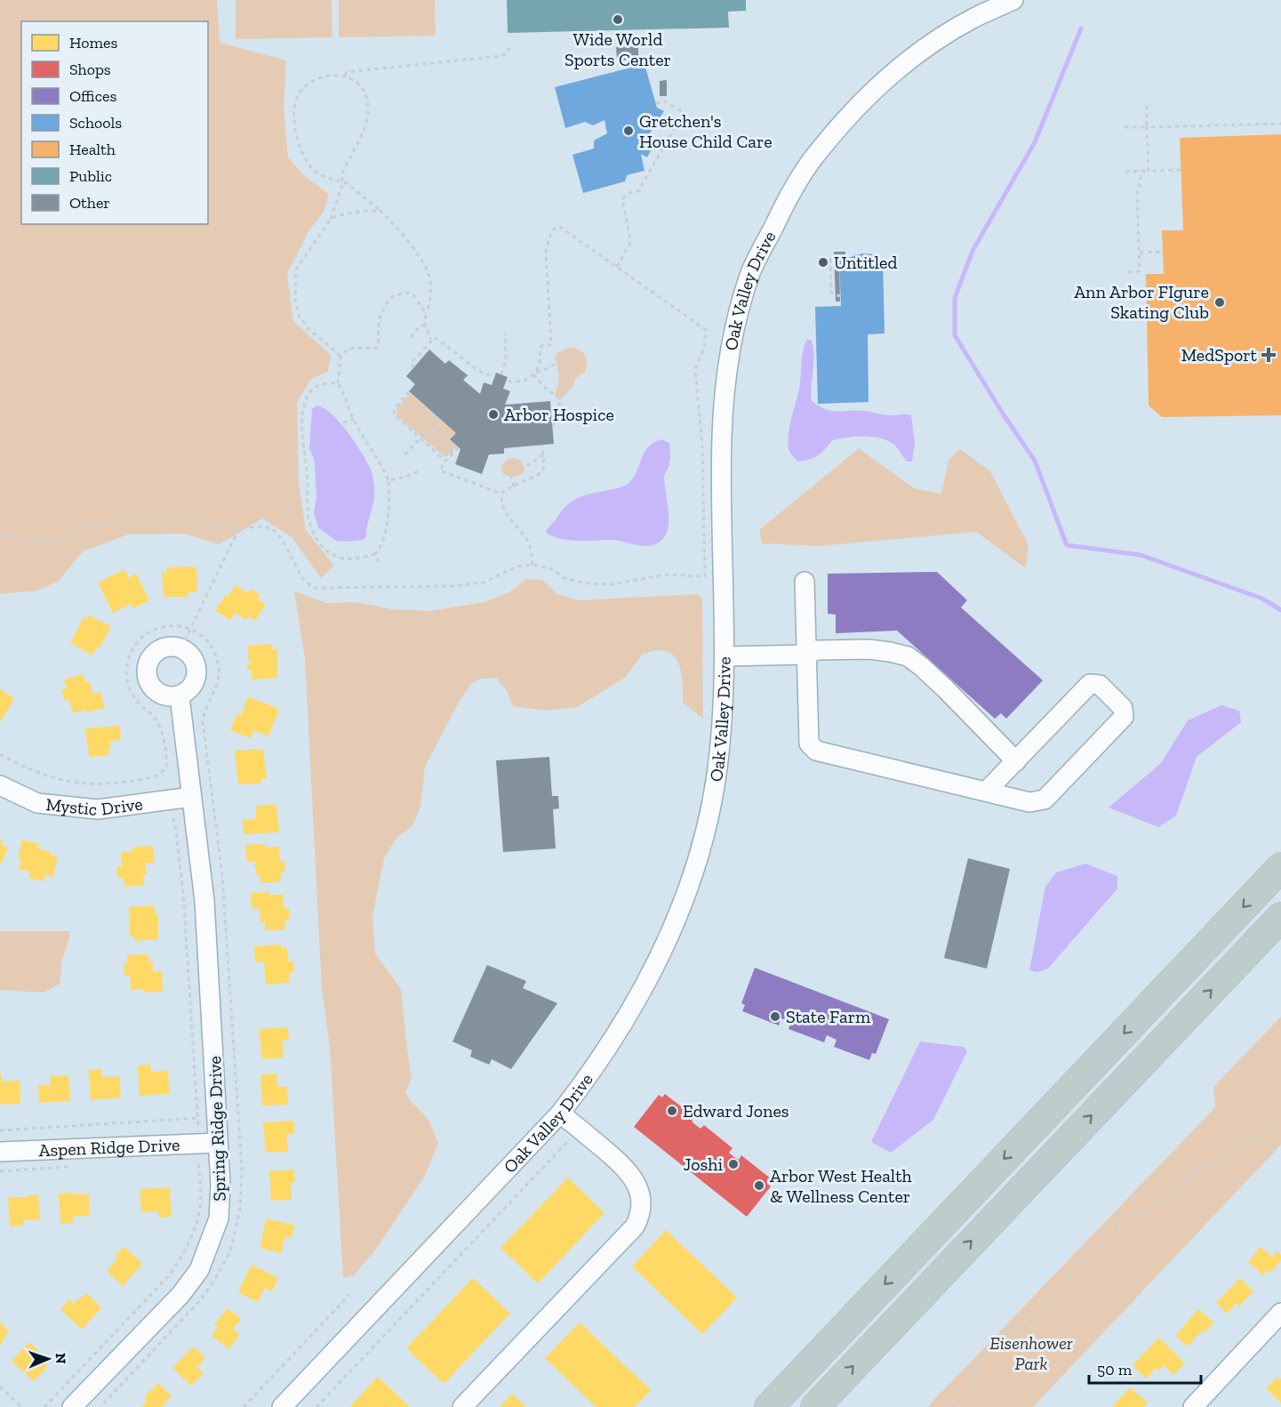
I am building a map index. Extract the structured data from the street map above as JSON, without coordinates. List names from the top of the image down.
{
  "streets": {
    "street": [
      "Oak Valley Drive",
      "Mystic Drive",
      "Spring Ridge Drive",
      "Aspen Ridge Drive"
    ]
  },
  "crossings": [
    ["Mystic Drive", "Spring Ridge Drive"],
    ["Spring Ridge Drive", "Aspen Ridge Drive"]
  ],
  "parks": ["Eisenhower Park"],
  "places": {
    "other": [
      "Wide World Sports Center",
      "Gretchen's House Child Care",
      "Untitled",
      "Ann Arbor FIgure Skating Club",
      "Arbor Hospice",
      "State Farm",
      "Edward Jones",
      "Joshi",
      "Arbor West Health & Wellness Center"
    ],
    "health": ["MedSport"]
  },
  "legend": [
    "Homes",
    "Shops",
    "Offices",
    "Schools",
    "Health",
    "Public",
    "Other"
  ],
  "scale_bar": "50 m",
  "north": "right"
}
